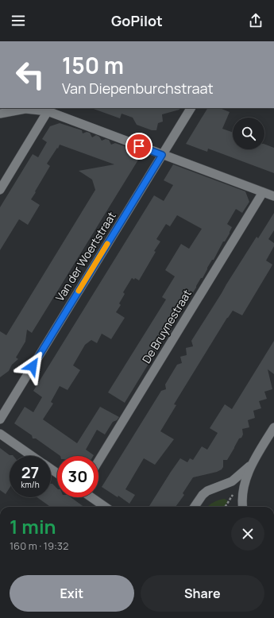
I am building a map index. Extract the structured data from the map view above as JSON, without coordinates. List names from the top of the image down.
{
  "streets": {
    "street": ["Van der Woertstraat", "De Bruynestraat"]
  },
  "page": {
    "header": "GoPilot",
    "turn": ["150 m", "Van Diepenburchstraat"],
    "speed": "27 km/h",
    "limit": "30",
    "heading": ["1 min", "160 m · 19:32"],
    "buttons": ["Exit", "Share"]
  }
}
